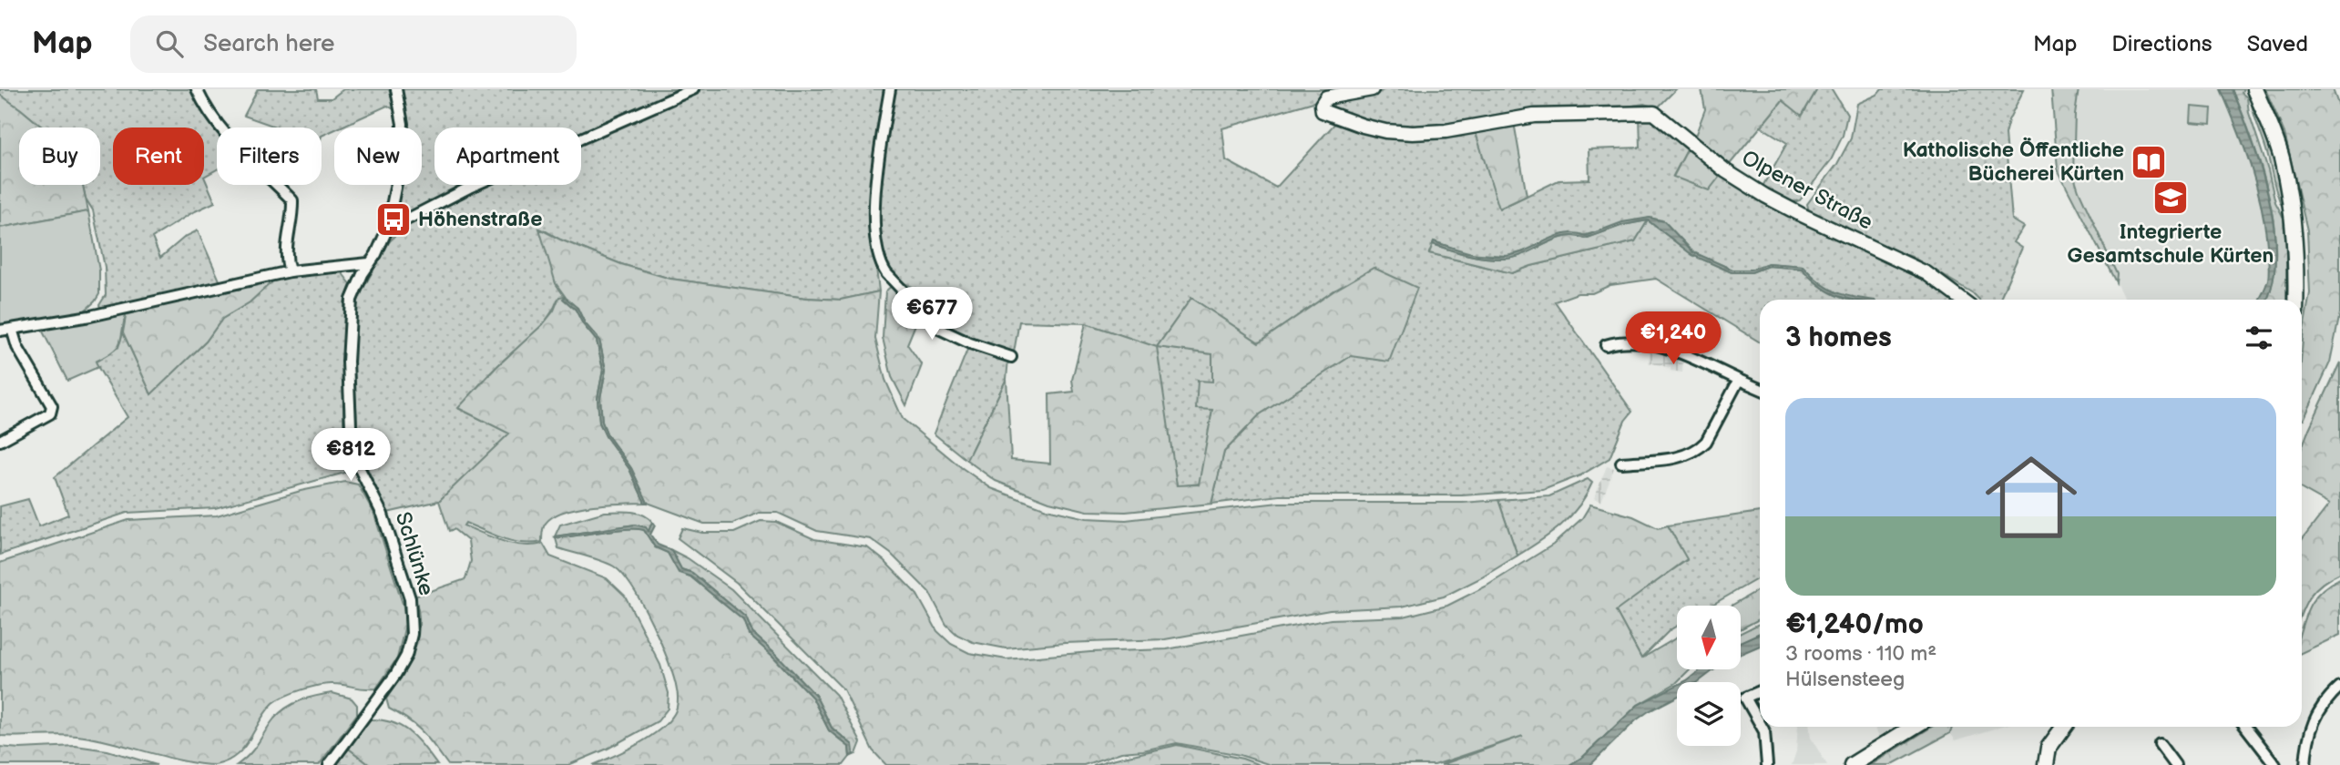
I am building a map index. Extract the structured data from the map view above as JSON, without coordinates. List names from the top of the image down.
{
  "streets": {
    "street": ["Olpener Straße", "Schlünke"]
  },
  "places": {
    "library": ["Katholische Öffentliche Bücherei Kürten"],
    "school or university": ["Integrierte Gesamtschule Kürten"],
    "bus stop": ["Höhenstraße"]
  },
  "north": "bottom",
  "page": {
    "header": "Map",
    "search": "Search here",
    "nav": ["Map", "Directions", "Saved"],
    "chip": [
      "Buy",
      "Rent",
      "Filters",
      "New",
      "Apartment"
    ],
    "price": ["€677", "€1,240", "€812"],
    "heading": "3 homes",
    "list": [
      {
        "name": "€1,240/mo",
        "note": "3 rooms · 110 m² · Hülsensteeg"
      }
    ]
  }
}
